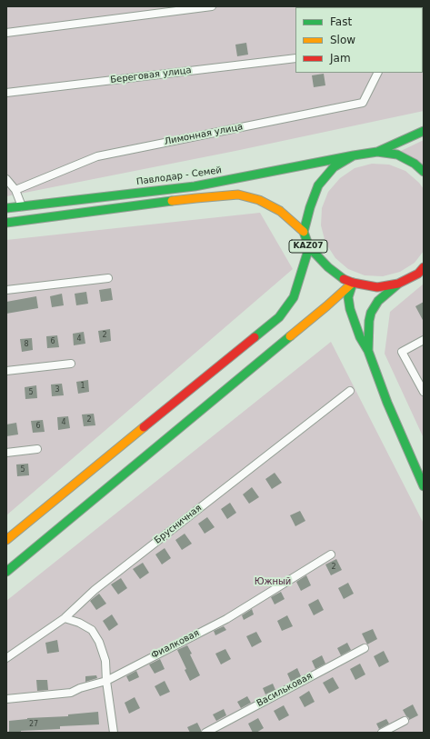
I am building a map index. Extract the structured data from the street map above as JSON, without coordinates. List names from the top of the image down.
{
  "streets": {
    "main road": ["Павлодар - Семей", "KAZ07"],
    "street": [
      "Береговая улица",
      "Лимонная улица",
      "Брусничная",
      "Фиалковая",
      "Васильковая"
    ]
  },
  "crossings": [
    ["Павлодар - Семей", "KAZ07"]
  ],
  "parks": ["Южный"],
  "house_numbers": [
    "2",
    "4",
    "6",
    "8",
    "1",
    "3",
    "5",
    "2",
    "4",
    "6",
    "5",
    "2",
    "27"
  ],
  "legend": ["Fast", "Slow", "Jam"]
}
